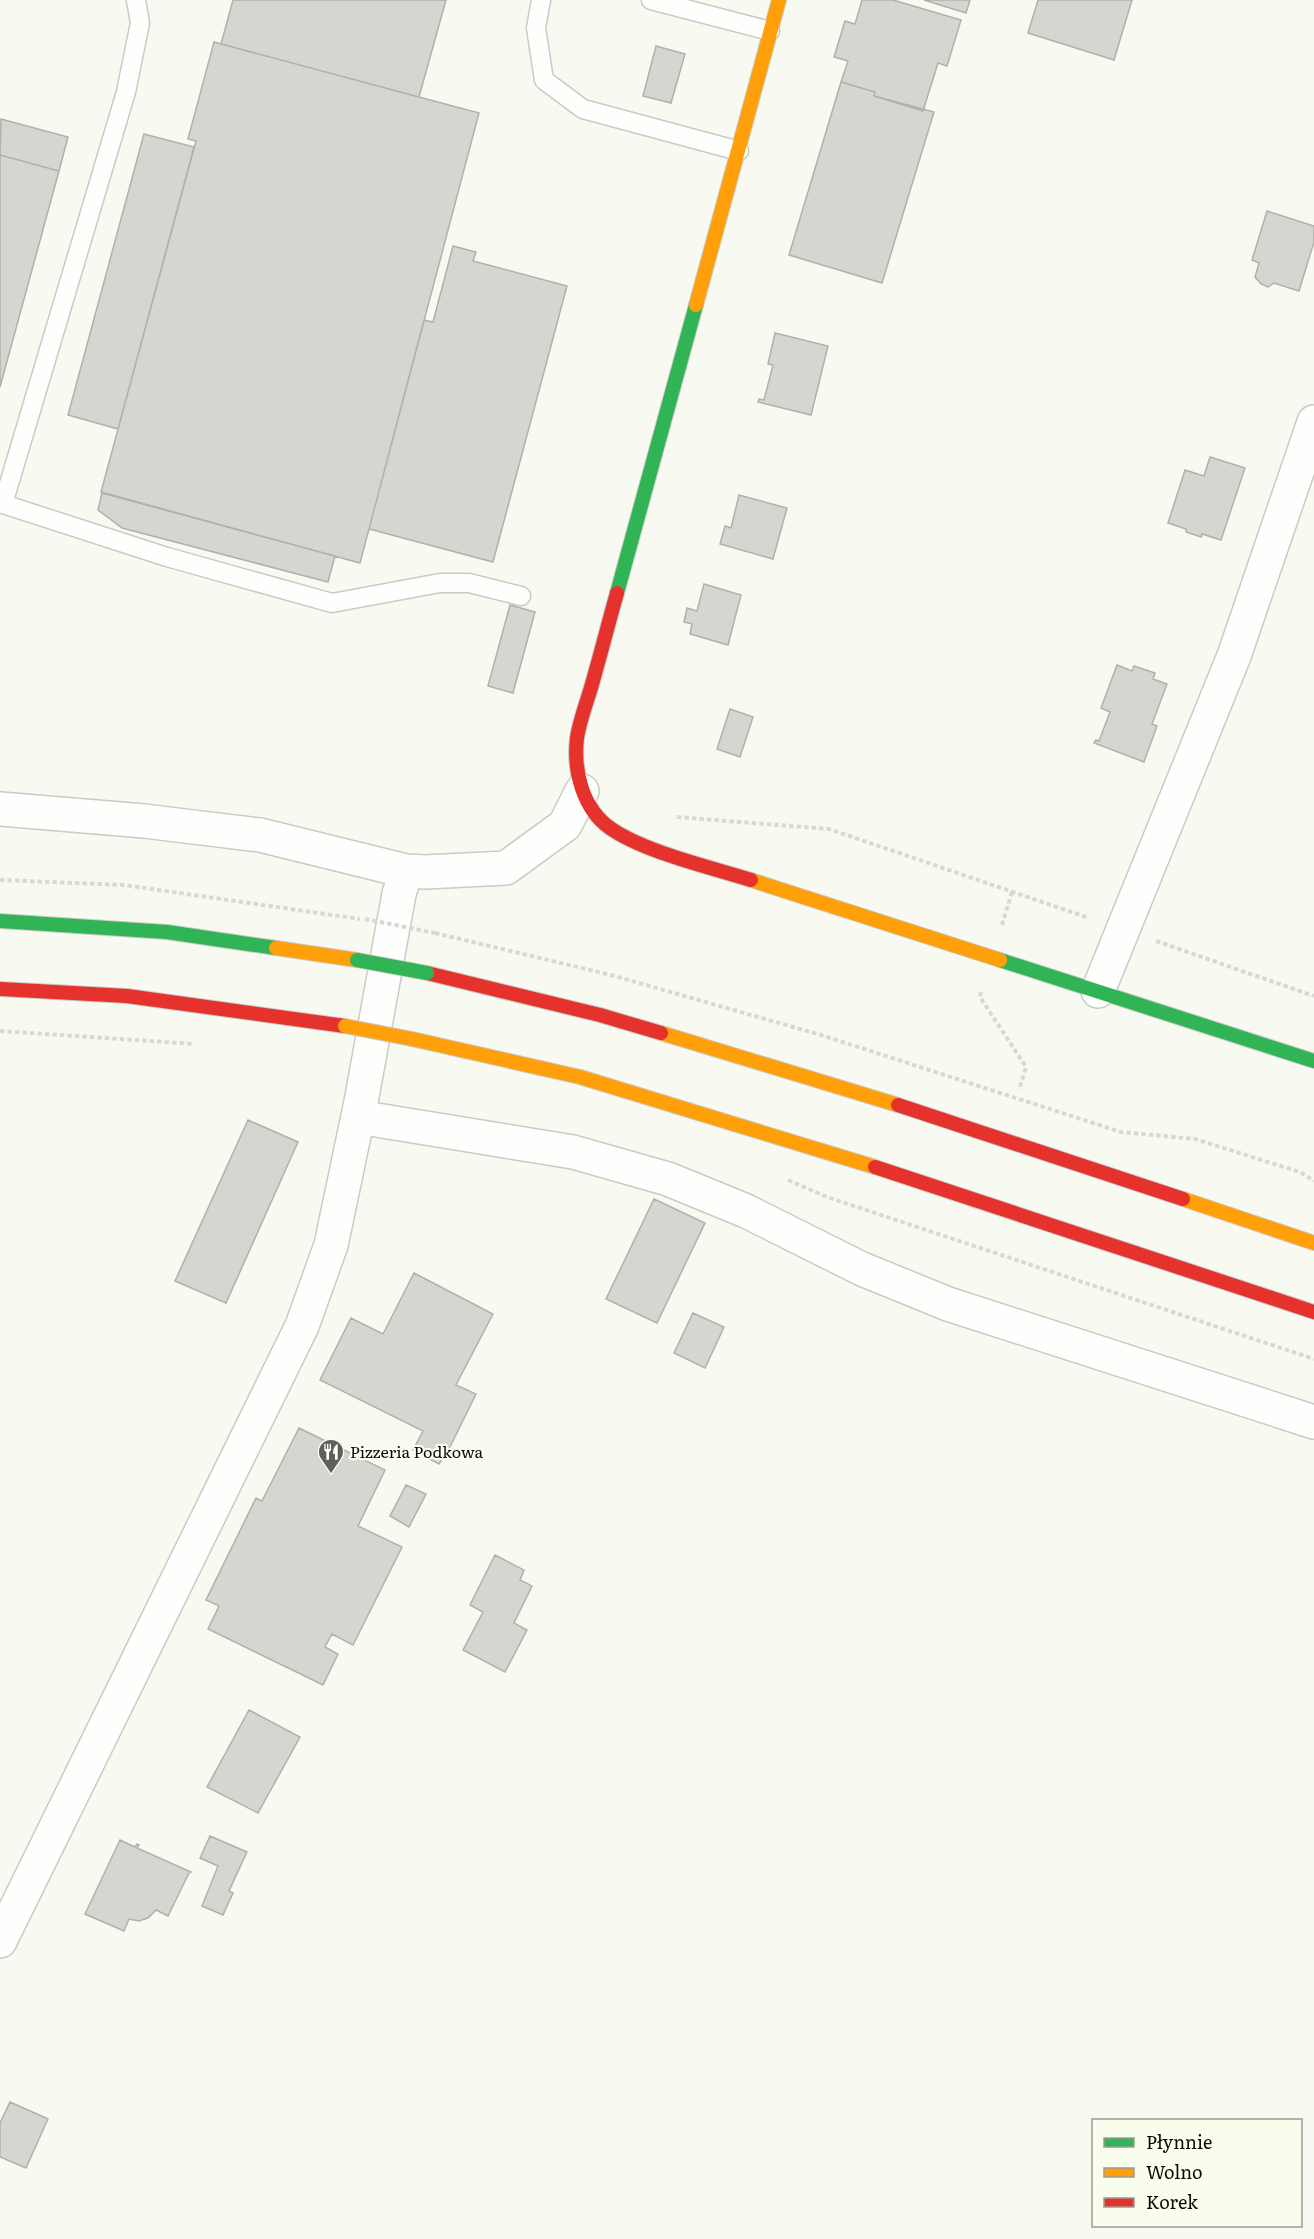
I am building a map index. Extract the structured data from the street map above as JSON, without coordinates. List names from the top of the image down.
{
  "places": {
    "restaurant": ["Pizzeria Podkowa"]
  },
  "legend": ["Płynnie", "Wolno", "Korek"]
}
